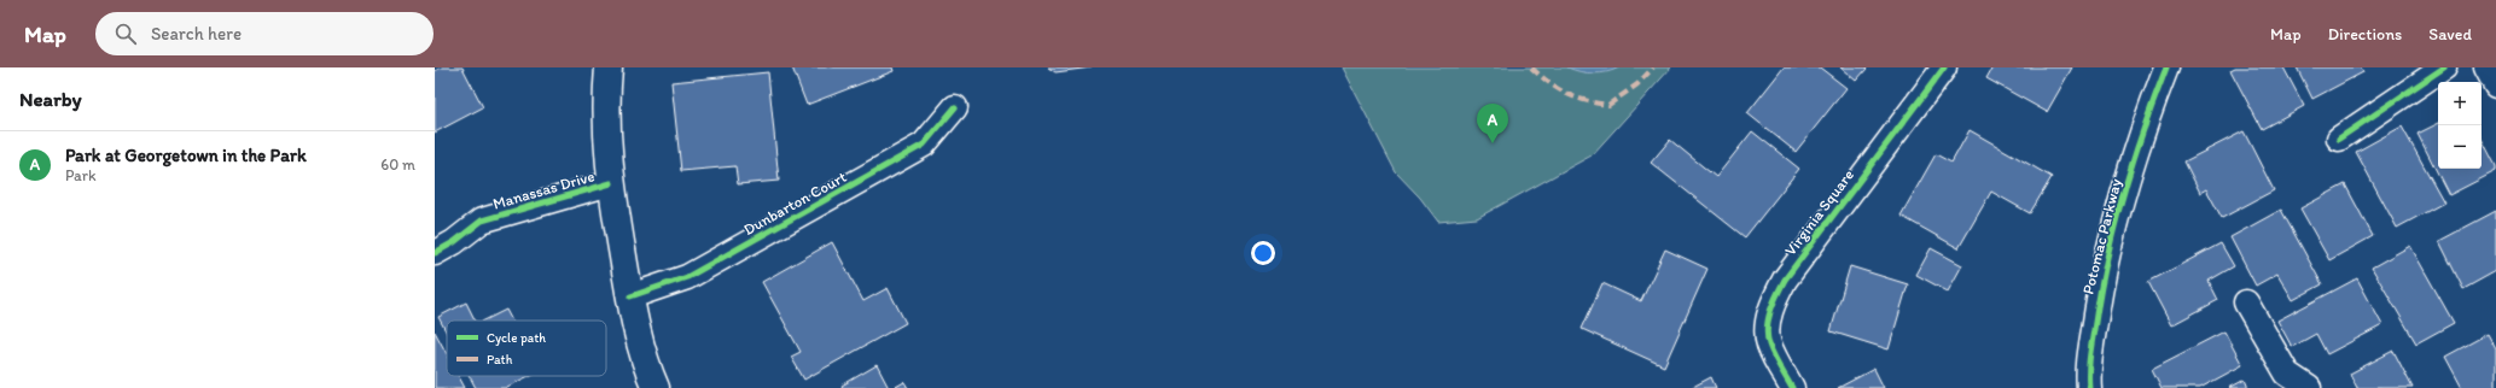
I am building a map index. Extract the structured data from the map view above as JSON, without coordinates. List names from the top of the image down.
{
  "streets": {
    "street": [
      "Manassas Drive",
      "Dunbarton Court",
      "Virginia Square",
      "Potomac Parkway"
    ]
  },
  "legend": ["Cycle path", "Path"],
  "page": {
    "header": "Map",
    "search": "Search here",
    "nav": ["Map", "Directions", "Saved"],
    "heading": "Nearby",
    "map_buttons": ["+", "−"],
    "pins": "A",
    "list": [
      {
        "mark": "A",
        "name": "Park at Georgetown in the Park",
        "note": "Park",
        "value": "60 m"
      }
    ]
  }
}
